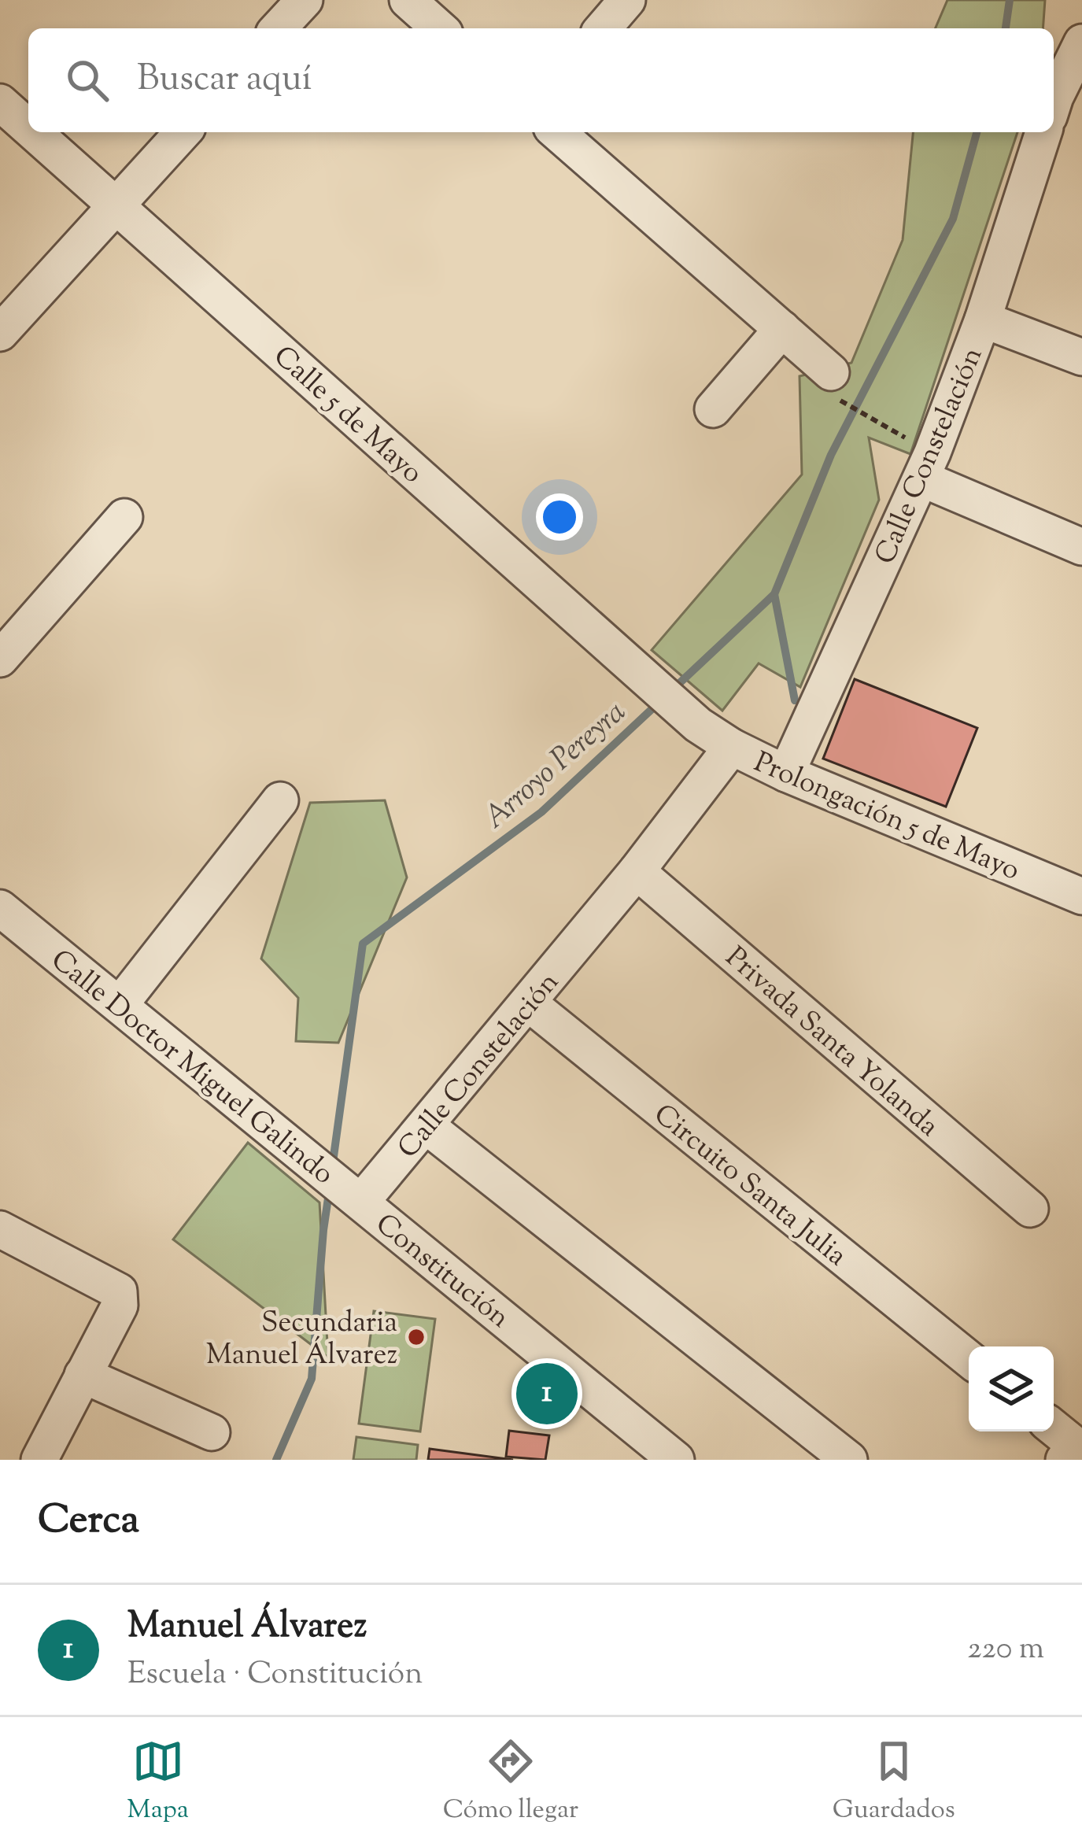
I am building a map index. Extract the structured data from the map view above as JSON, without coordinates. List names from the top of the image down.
{
  "streets": {
    "street": [
      "Calle 5 de Mayo",
      "Calle Constelación",
      "Prolongación 5 de Mayo",
      "Privada Santa Yolanda",
      "Calle Doctor Miguel Galindo",
      "Circuito Santa Julia",
      "Constitución"
    ]
  },
  "crossings": [
    ["Calle 5 de Mayo", "Prolongación 5 de Mayo"],
    ["Calle Constelación", "Prolongación 5 de Mayo"],
    ["Calle Constelación", "Privada Santa Yolanda"],
    ["Calle Constelación", "Calle Doctor Miguel Galindo"],
    ["Calle Constelación", "Circuito Santa Julia"],
    ["Calle Constelación", "Constitución"],
    ["Calle Doctor Miguel Galindo", "Constitución"]
  ],
  "water": ["Arroyo Pereyra"],
  "places": ["Secundaria Manuel Álvarez"],
  "page": {
    "search": "Buscar aquí",
    "pins": "1",
    "heading": "Cerca",
    "list": [
      {
        "mark": "1",
        "name": "Manuel Álvarez",
        "note": "Escuela · Constitución",
        "value": "220 m"
      }
    ],
    "nav": ["Mapa", "Cómo llegar", "Guardados"]
  }
}
